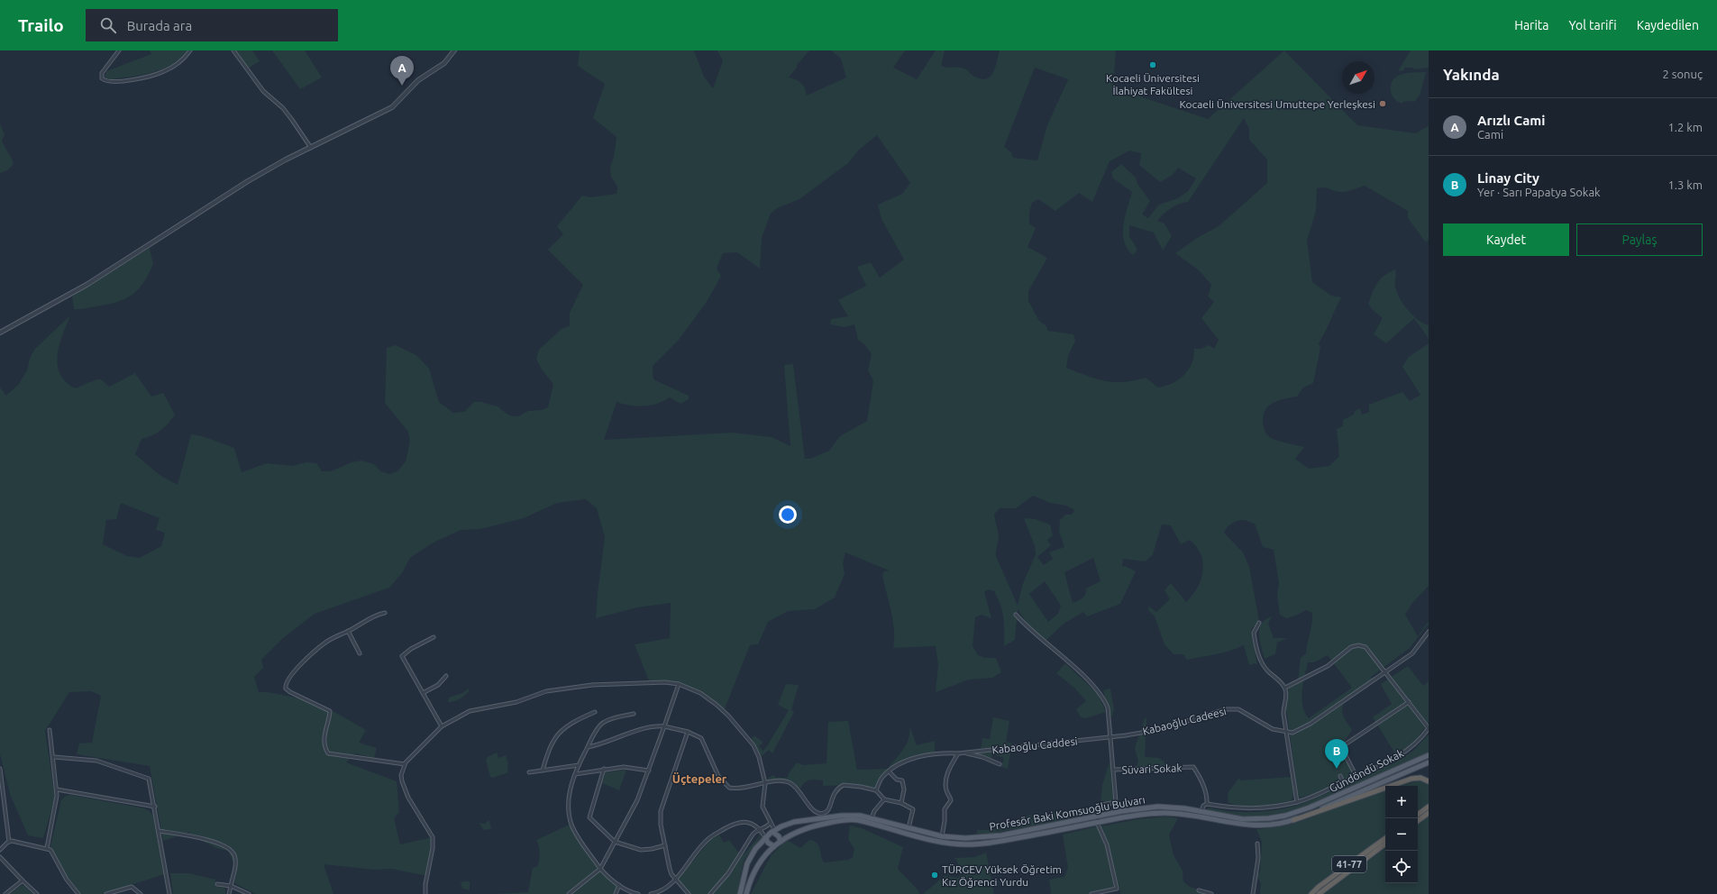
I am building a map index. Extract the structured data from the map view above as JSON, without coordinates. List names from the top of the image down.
{
  "streets": {
    "highway": ["41-77"],
    "main road": ["Profesör Baki Komsuoğlu Bulvarı"],
    "street": [
      "Kabaoğlu Cadeesi",
      "Kabaoğlu Caddesi",
      "Süvari Sokak",
      "Gündöndü Sokak"
    ]
  },
  "crossings": [
    ["Kabaoğlu Cadeesi", "Kabaoğlu Caddesi"],
    ["Süvari Sokak", "Gündöndü Sokak"]
  ],
  "districts": ["Üçtepeler"],
  "places": ["Kocaeli Üniversitesi İlahiyat Fakültesi", "Kocaeli Üniversitesi Umuttepe Yerleşkesi", "TÜRGEV Yüksek Öğretim Kız Öğrenci Yurdu"],
  "north": "top right",
  "page": {
    "header": "Trailo",
    "search": "Burada ara",
    "nav": ["Harita", "Yol tarifi", "Kaydedilen"],
    "heading": ["Yakında", "2 sonuç"],
    "pins": ["A", "B"],
    "list": [
      {
        "mark": "A",
        "name": "Arızlı Cami",
        "note": "Cami",
        "value": "1.2 km"
      },
      {
        "mark": "B",
        "name": "Linay City",
        "note": "Yer · Sarı Papatya Sokak",
        "value": "1.3 km"
      }
    ],
    "buttons": ["Kaydet", "Paylaş"],
    "map_buttons": ["+", "−"]
  }
}
